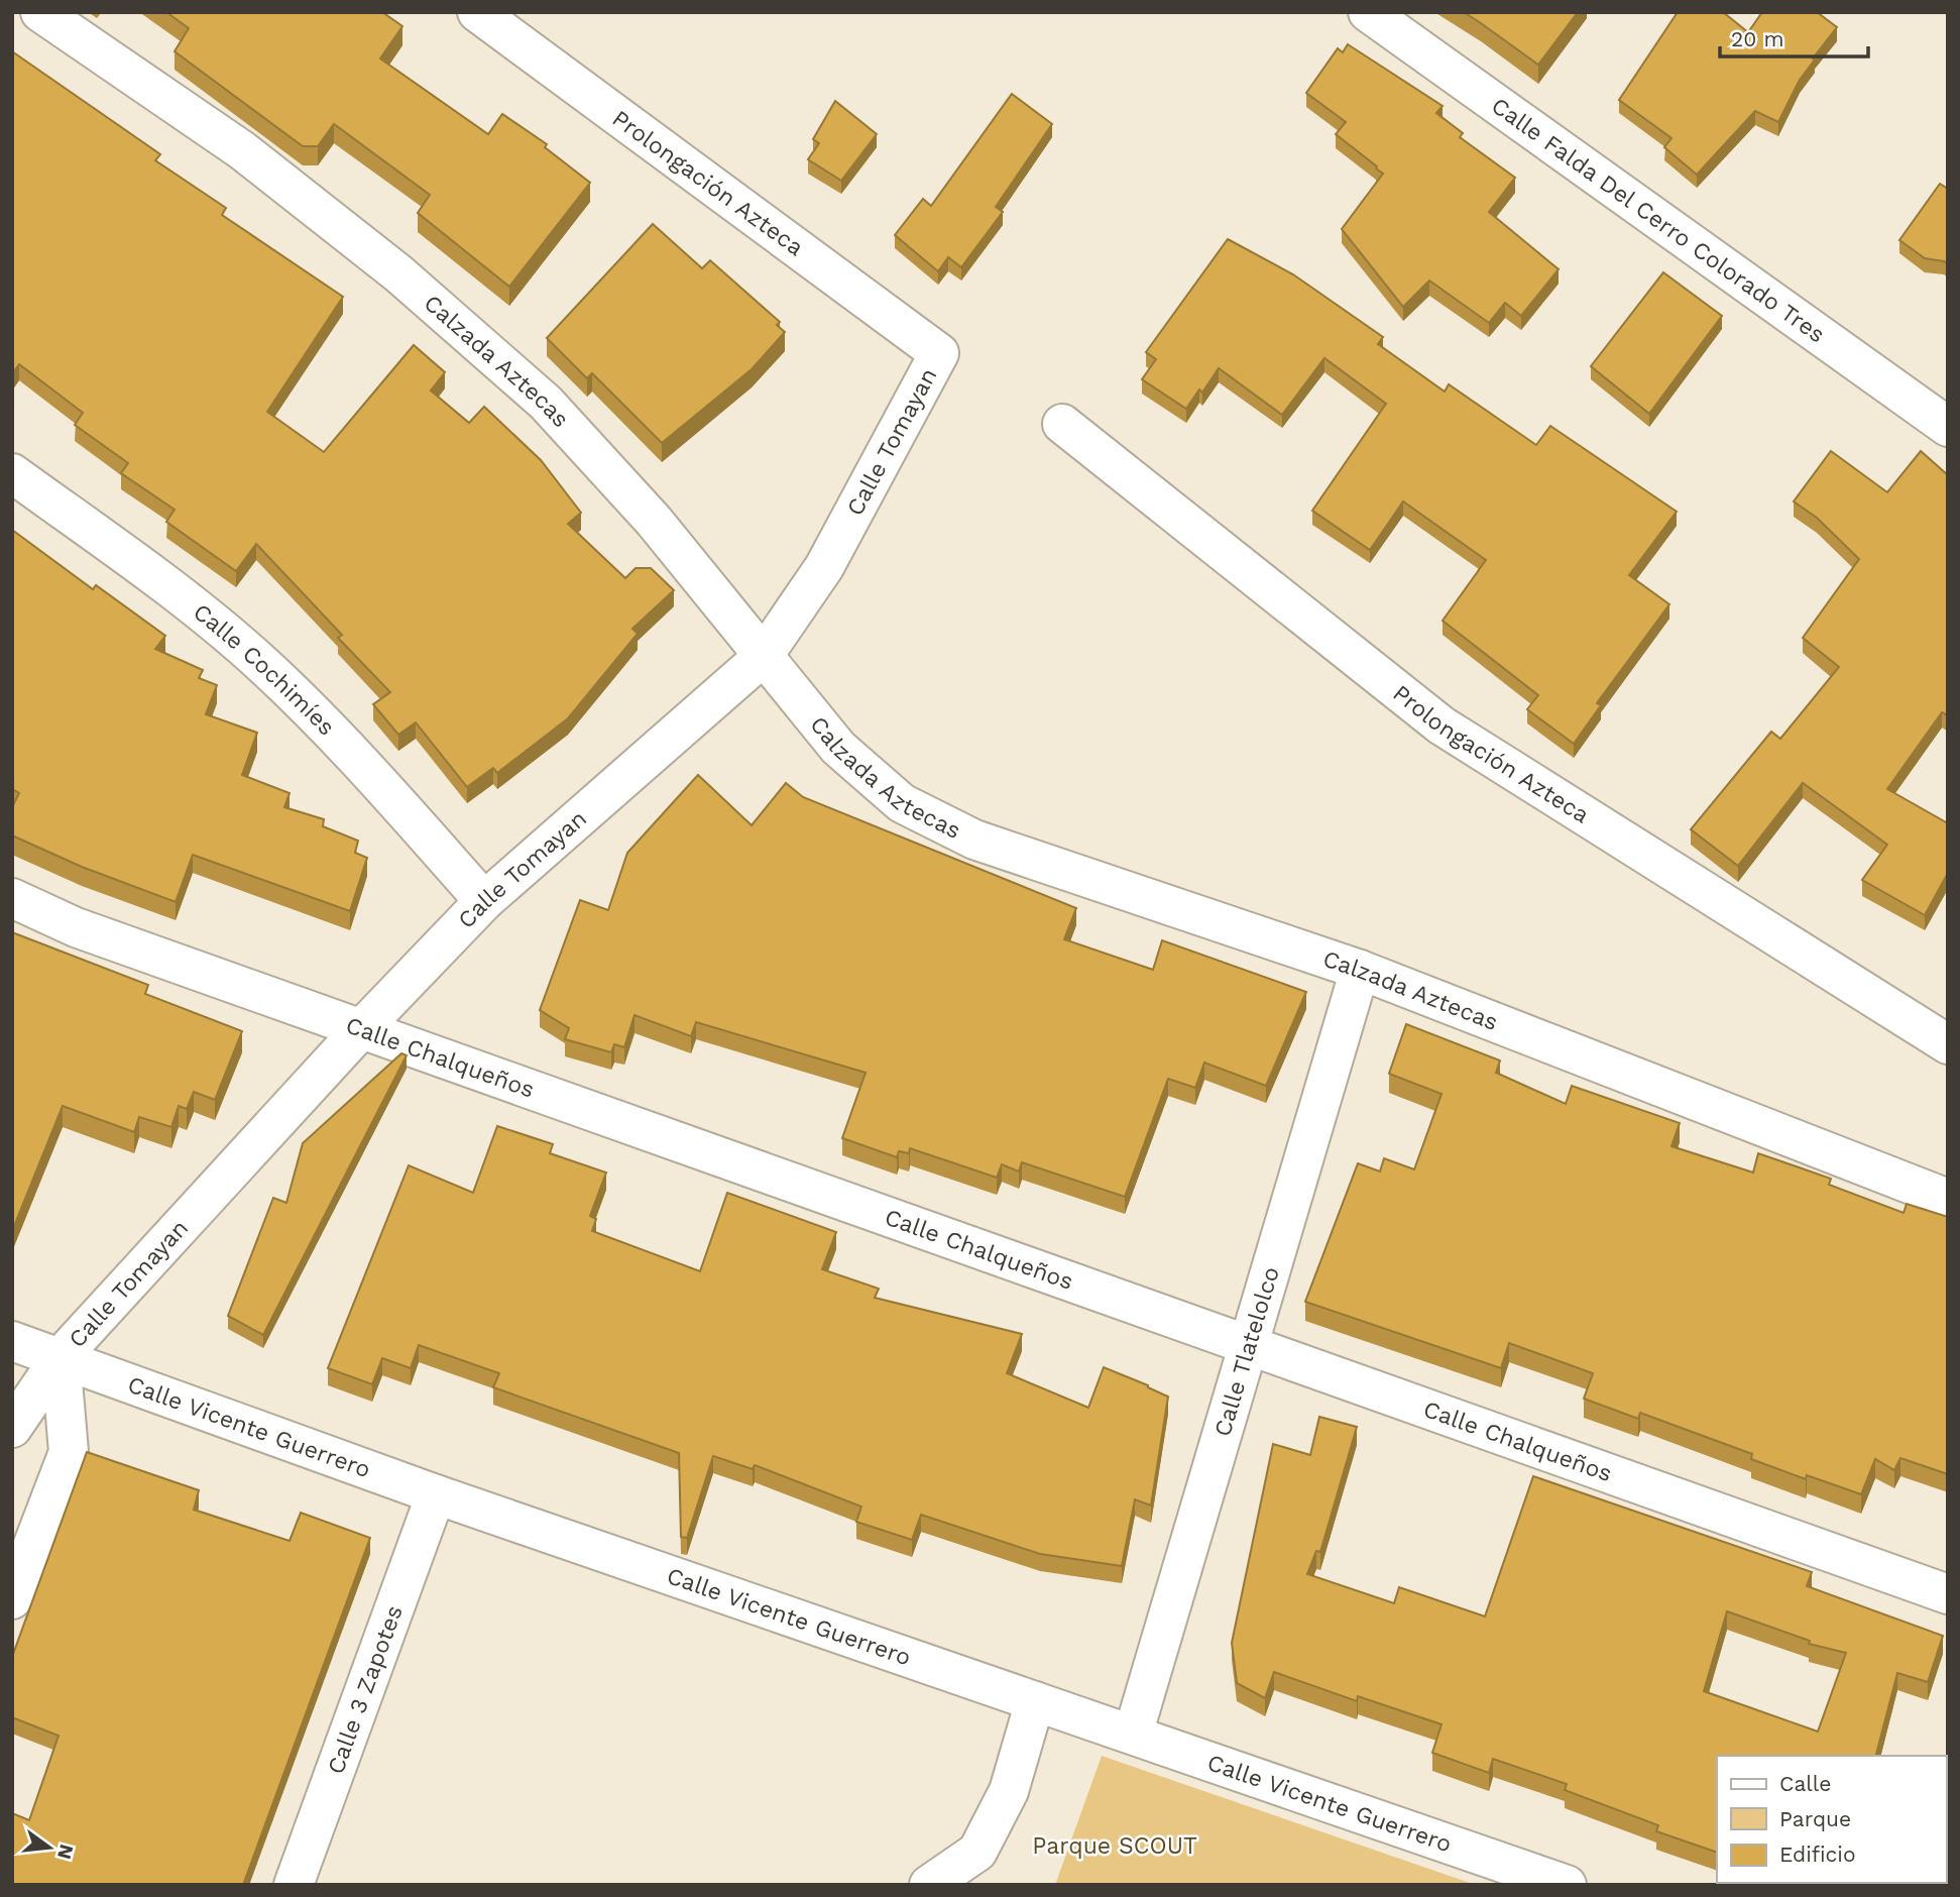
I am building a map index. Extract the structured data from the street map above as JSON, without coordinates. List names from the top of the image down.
{
  "streets": {
    "street": [
      "Prolongación Azteca",
      "Calle Falda Del Cerro Colorado Tres",
      "Calzada Aztecas",
      "Calle Tomayan",
      "Calle Cochimíes",
      "Calle Chalqueños",
      "Calle Tlatelolco",
      "Calle Vicente Guerrero",
      "Calle 3 Zapotes"
    ]
  },
  "crossings": [
    ["Prolongación Azteca", "Calle Tomayan"],
    ["Calzada Aztecas", "Calle Tomayan"],
    ["Calzada Aztecas", "Calle Tlatelolco"],
    ["Calle Tomayan", "Calle Cochimíes"],
    ["Calle Tomayan", "Calle Chalqueños"],
    ["Calle Tomayan", "Calle Vicente Guerrero"],
    ["Calle Chalqueños", "Calle Tlatelolco"],
    ["Calle Tlatelolco", "Calle Vicente Guerrero"],
    ["Calle Vicente Guerrero", "Calle 3 Zapotes"]
  ],
  "parks": ["Parque SCOUT"],
  "legend": ["Calle", "Parque", "Edificio"],
  "scale_bar": "20 m",
  "north": "right"
}
